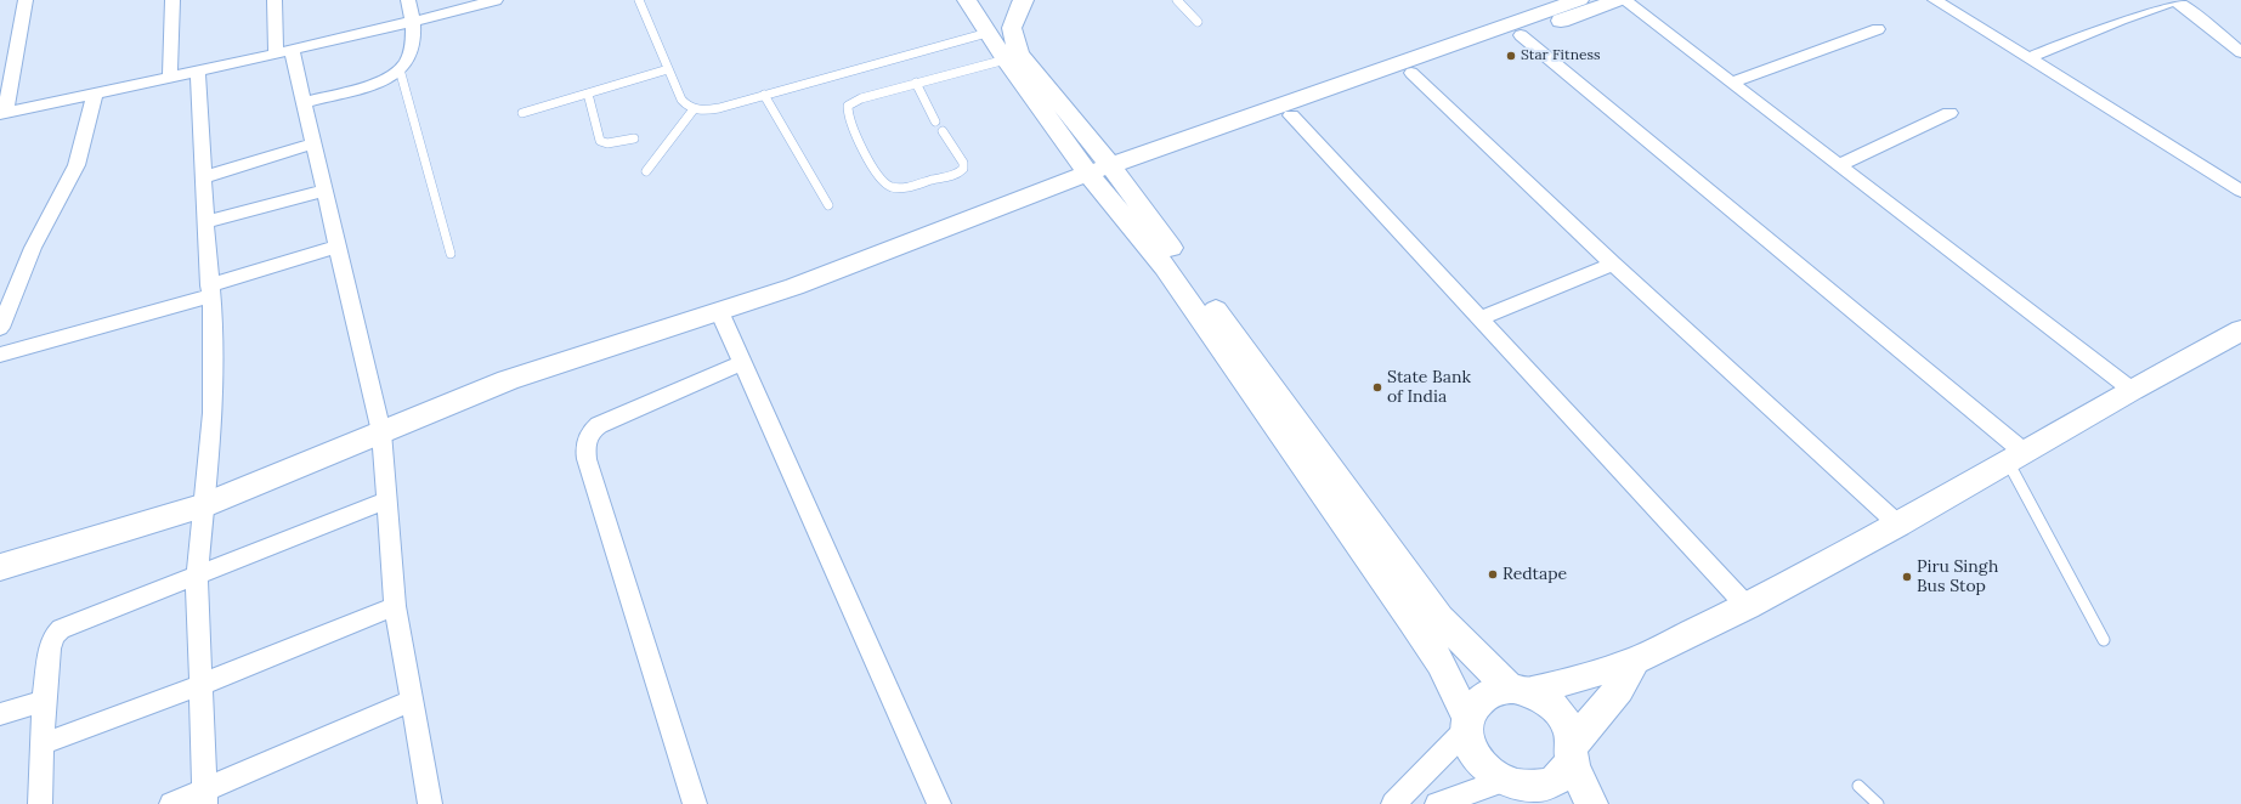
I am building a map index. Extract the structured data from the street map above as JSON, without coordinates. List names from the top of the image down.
{
  "places": [
    "Star Fitness",
    "State Bank of India",
    "Redtape",
    "Piru Singh Bus Stop"
  ]
}
